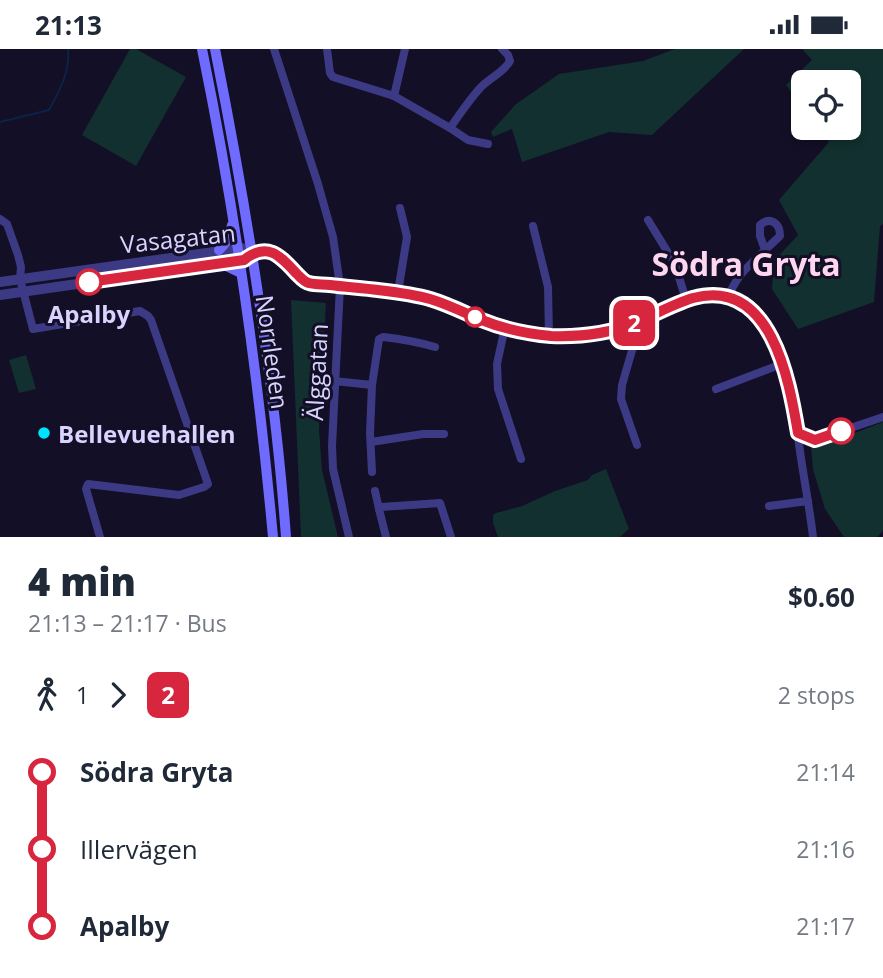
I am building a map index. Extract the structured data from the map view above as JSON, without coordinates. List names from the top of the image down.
{
  "streets": {
    "main road": ["Norrleden"],
    "street": ["Vasagatan", "Älggatan"]
  },
  "crossings": [
    ["Vasagatan", "Norrleden"]
  ],
  "districts": ["Södra Gryta"],
  "places": ["Apalby", "Bellevuehallen"],
  "lines": ["bus line 2"],
  "page": {
    "status": "21:13",
    "on_map": "2",
    "heading": ["4 min", "21:13 – 21:17 · Bus", "$0.60"],
    "legs": ["1", "2", "2 stops"],
    "list": [
      {
        "name": "Södra Gryta",
        "value": "21:14"
      },
      {
        "name": "Illervägen",
        "value": "21:16"
      },
      {
        "name": "Apalby",
        "value": "21:17"
      }
    ]
  }
}
